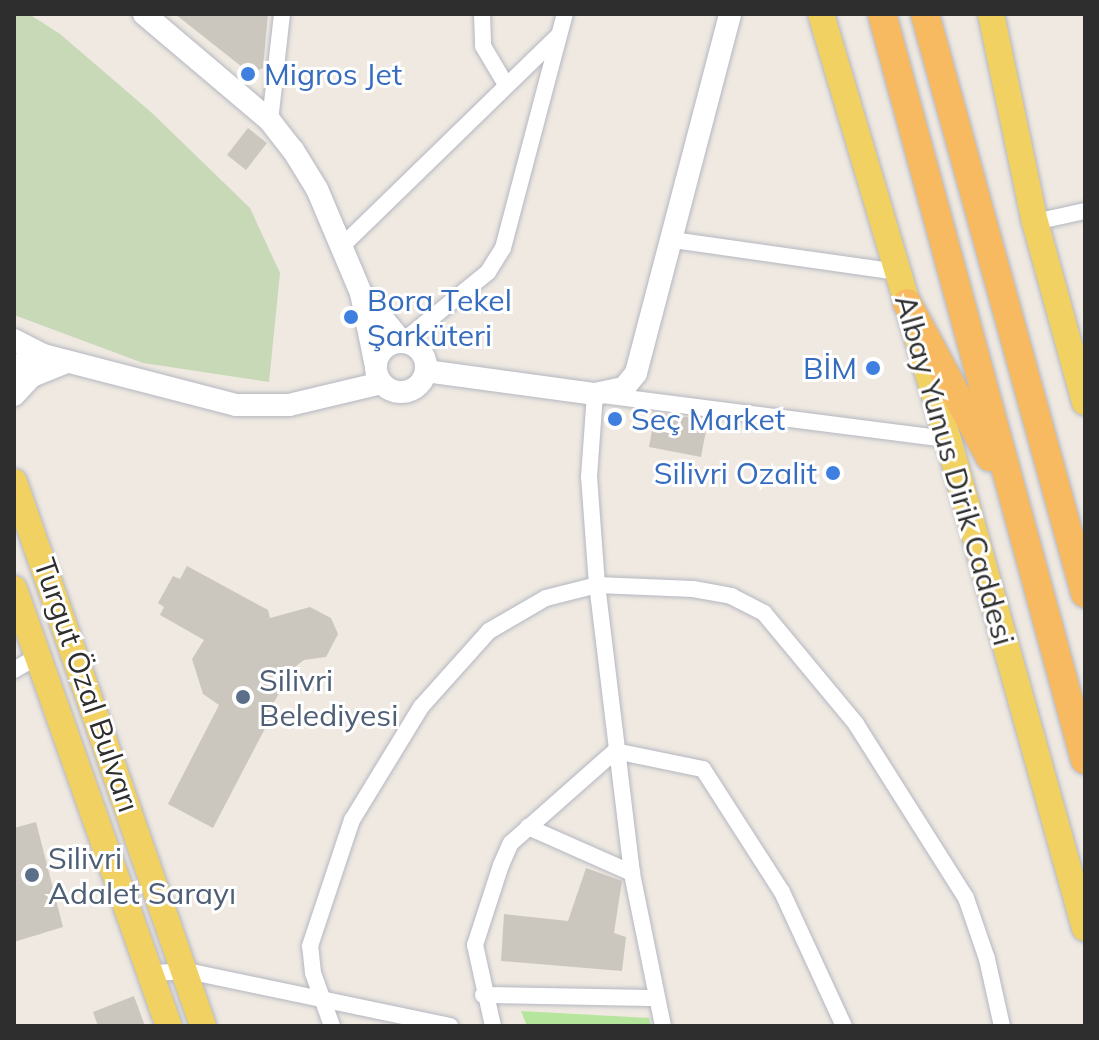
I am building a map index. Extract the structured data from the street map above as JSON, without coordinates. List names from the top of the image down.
{
  "streets": {
    "main road": ["Albay Yunus Dirik Caddesi", "Turgut Özal Bulvarı"]
  },
  "places": [
    "Migros Jet",
    "Bora Tekel Şarküteri",
    "BİM",
    "Seç Market",
    "Silivri Ozalit",
    "Silivri Belediyesi",
    "Silivri Adalet Sarayı"
  ]
}
